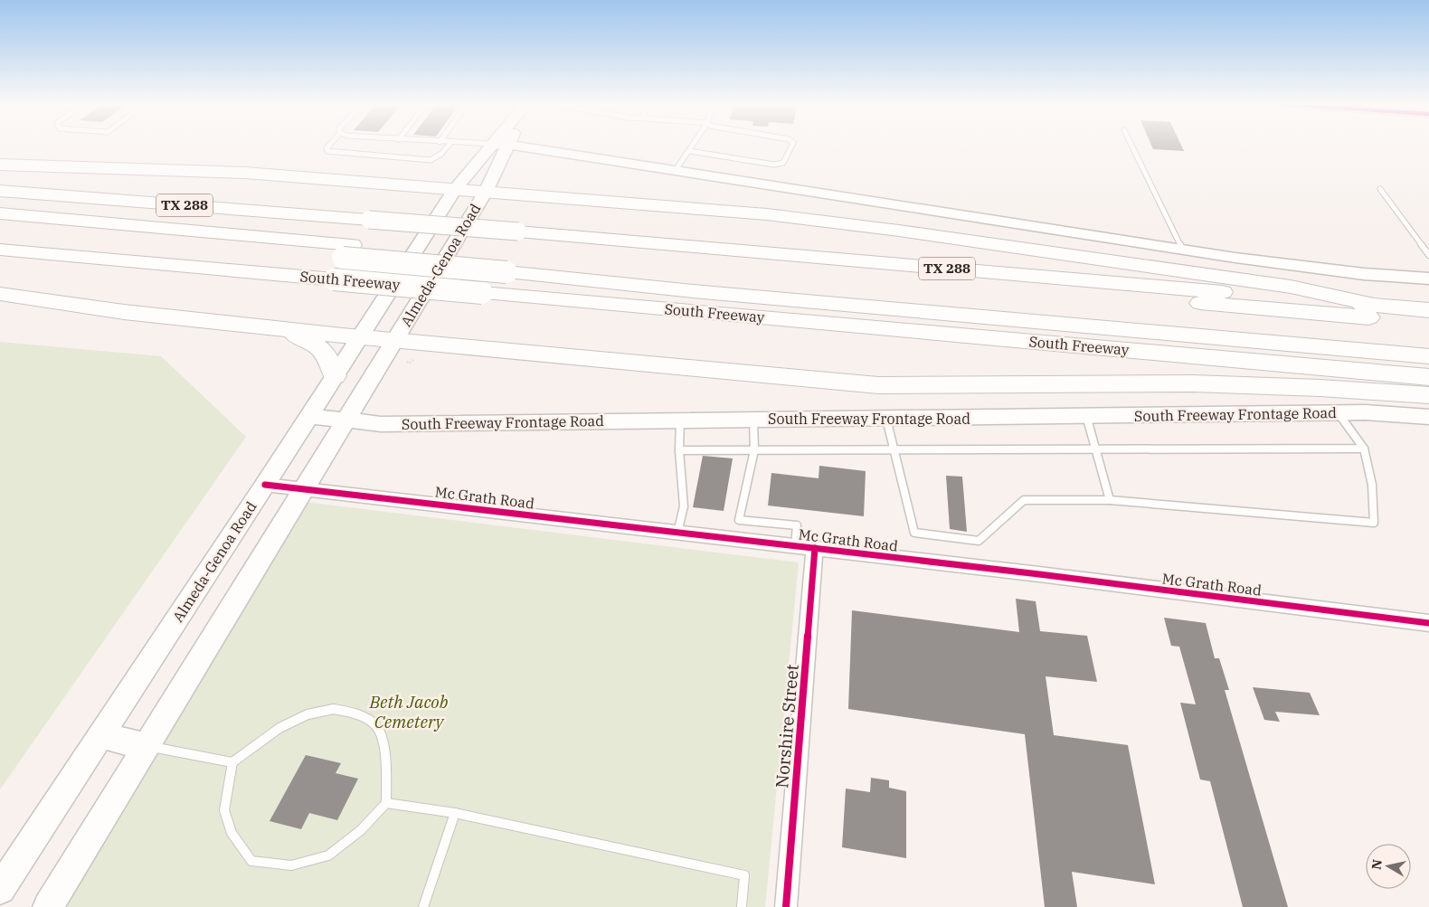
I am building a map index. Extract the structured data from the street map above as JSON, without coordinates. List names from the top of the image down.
{
  "streets": {
    "highway": ["TX 288", "South Freeway"],
    "main road": ["Almeda-Genoa Road", "South Freeway Frontage Road"],
    "street": ["Mc Grath Road", "Norshire Street"]
  },
  "crossings": [
    ["Almeda-Genoa Road", "South Freeway Frontage Road"],
    ["Almeda-Genoa Road", "Mc Grath Road"],
    ["Mc Grath Road", "Norshire Street"]
  ],
  "parks": ["Beth Jacob Cemetery"],
  "north": "left"
}
